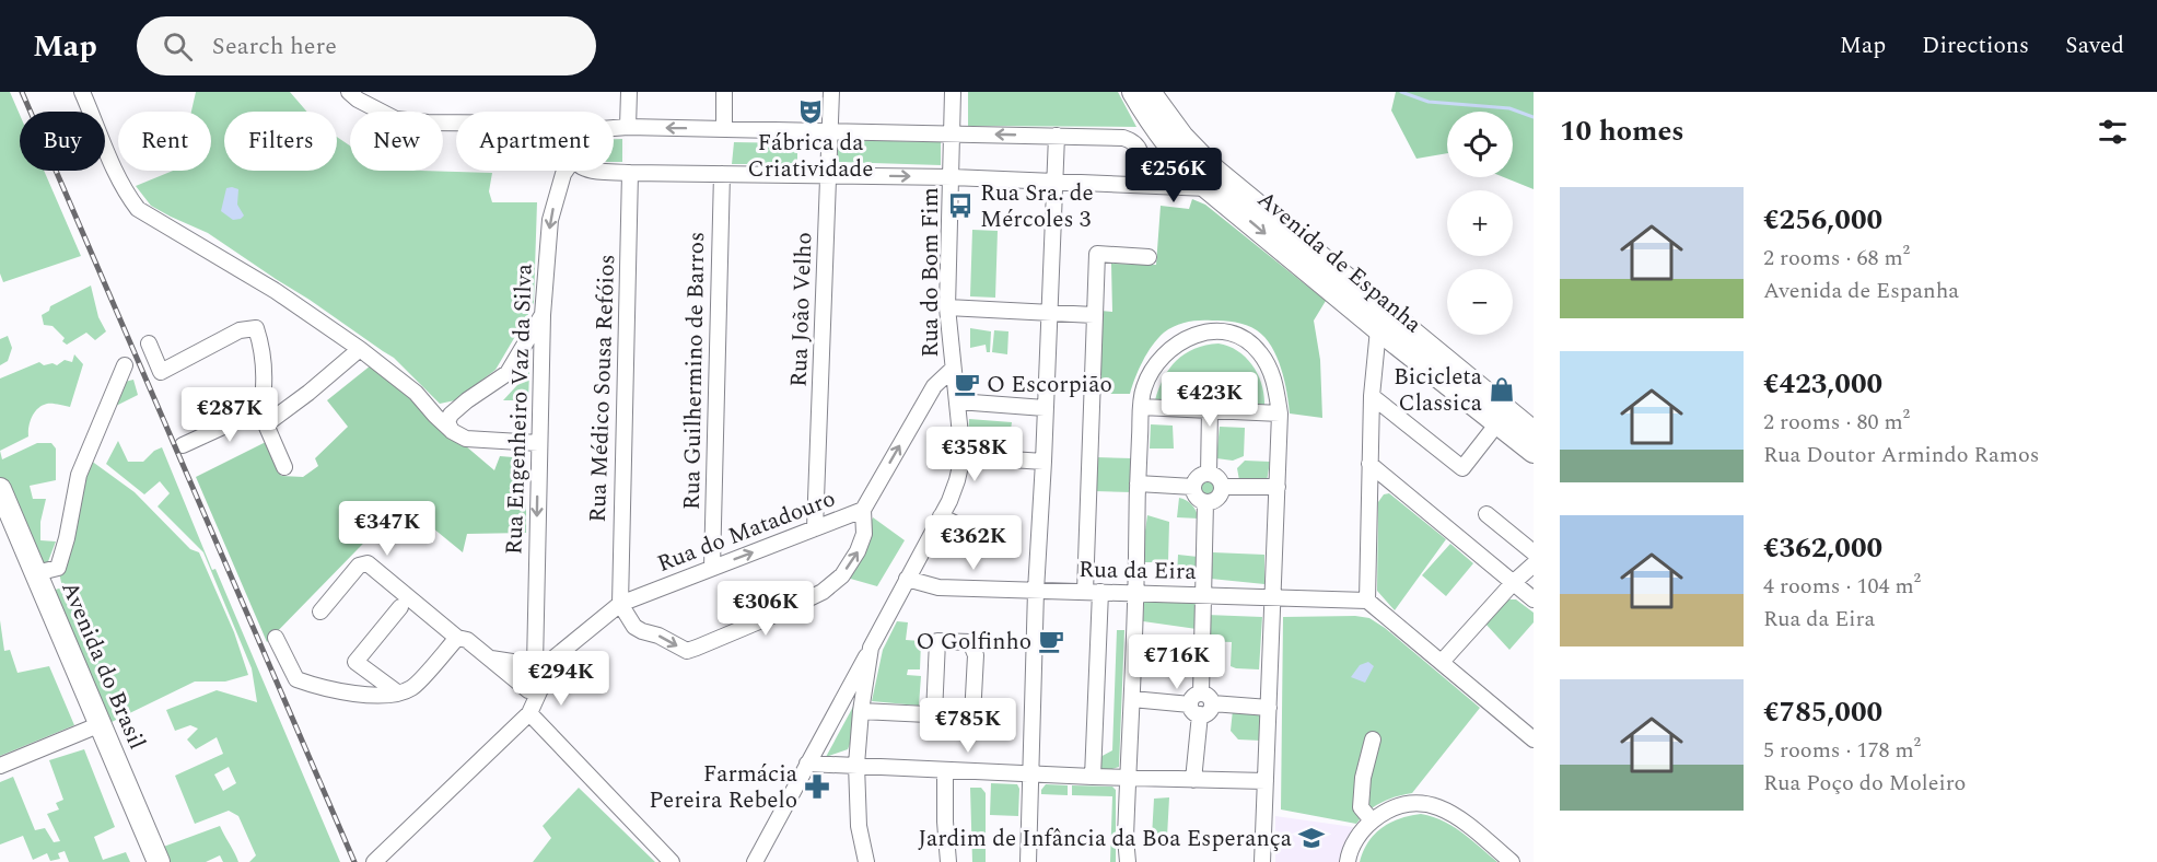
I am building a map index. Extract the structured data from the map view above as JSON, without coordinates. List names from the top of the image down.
{
  "streets": {
    "main road": ["Avenida de Espanha", "Avenida do Brasil"],
    "street": [
      "Rua do Bom Fim",
      "Rua João Velho",
      "Rua Guilhermino de Barros",
      "Rua Médico Sousa Refóios",
      "Rua Engenheiro Vaz da Silva",
      "Rua do Matadouro",
      "Rua da Eira"
    ]
  },
  "crossings": [
    ["Rua do Bom Fim", "Rua do Matadouro"],
    ["Rua do Bom Fim", "Rua da Eira"],
    ["Rua João Velho", "Rua do Matadouro"],
    ["Rua Guilhermino de Barros", "Rua do Matadouro"],
    ["Rua Médico Sousa Refóios", "Rua do Matadouro"],
    ["Rua Engenheiro Vaz da Silva", "Rua do Matadouro"]
  ],
  "one_way": ["Rua Engenheiro Vaz da Silva", "Rua do Matadouro"],
  "places": {
    "theatre": ["Fábrica da Criatividade"],
    "bus stop": ["Rua Sra. de Mércoles 3"],
    "cafe": ["O Escorpião", "O Golfinho"],
    "shop": ["Bicicleta Classica"],
    "pharmacy": ["Farmácia Pereira Rebelo"],
    "school or university": ["Jardim de Infância da Boa Esperança"]
  },
  "page": {
    "header": "Map",
    "search": "Search here",
    "nav": ["Map", "Directions", "Saved"],
    "heading": "10 homes",
    "map_buttons": ["+", "−"],
    "chip": [
      "Buy",
      "Rent",
      "Filters",
      "New",
      "Apartment"
    ],
    "price": [
      "€256K",
      "€423K",
      "€287K",
      "€358K",
      "€347K",
      "€362K",
      "€306K",
      "€716K",
      "€294K",
      "€785K"
    ],
    "list": [
      {
        "name": "€256,000",
        "note": "2 rooms · 68 m² · Avenida de Espanha"
      },
      {
        "name": "€423,000",
        "note": "2 rooms · 80 m² · Rua Doutor Armindo Ramos"
      },
      {
        "name": "€362,000",
        "note": "4 rooms · 104 m² · Rua da Eira"
      },
      {
        "name": "€785,000",
        "note": "5 rooms · 178 m² · Rua Poço do Moleiro"
      }
    ]
  }
}
